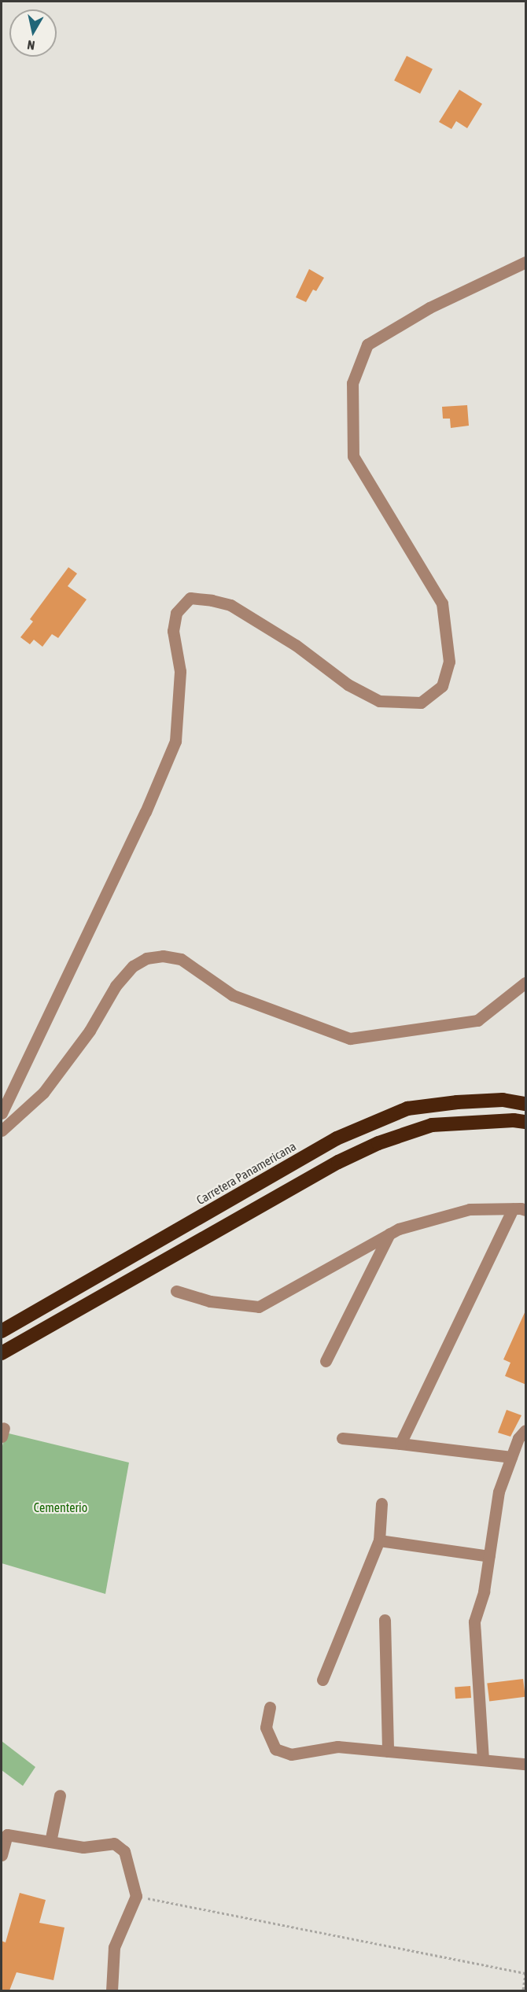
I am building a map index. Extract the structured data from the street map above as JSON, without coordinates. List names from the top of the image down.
{
  "streets": {
    "highway": ["Carretera Panamericana"]
  },
  "parks": ["Cementerio"],
  "north": "bottom"
}
